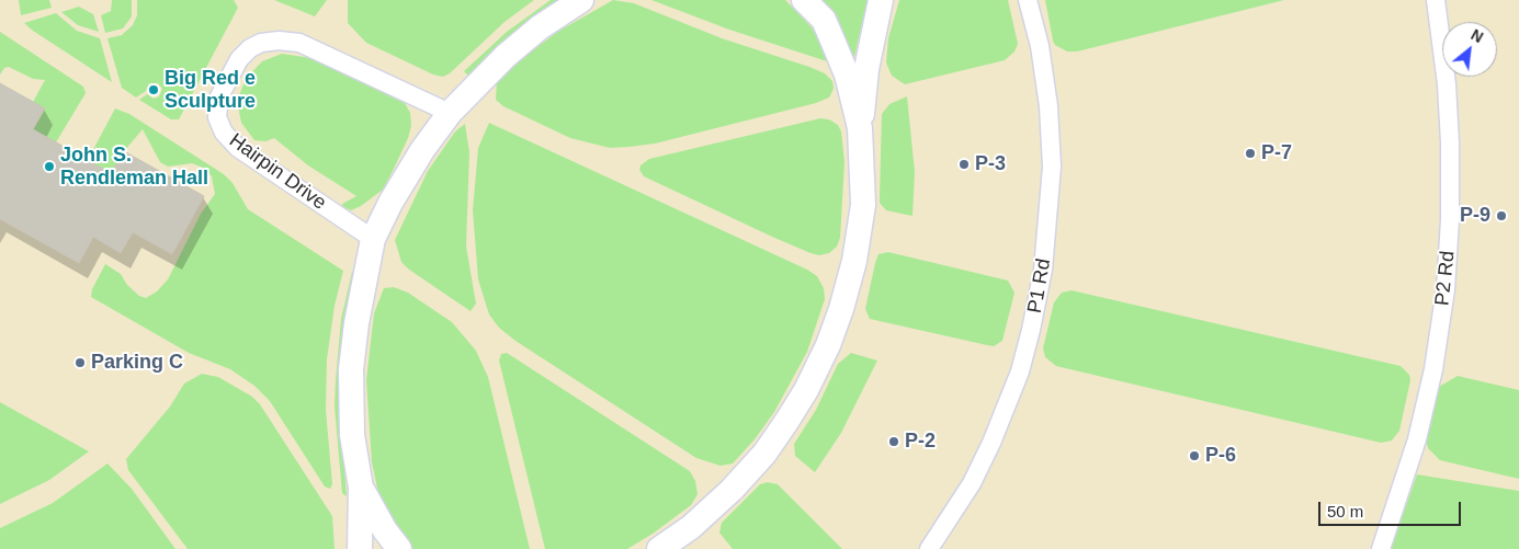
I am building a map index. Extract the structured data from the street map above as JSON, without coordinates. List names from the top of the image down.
{
  "streets": {
    "street": ["Hairpin Drive", "P2 Rd", "P1 Rd"]
  },
  "places": [
    "Big Red e Sculpture",
    "P-7",
    "P-3",
    "John S. Rendleman Hall",
    "P-9",
    "Parking C",
    "P-2",
    "P-6"
  ],
  "scale_bar": "50 m",
  "north": "top right"
}
